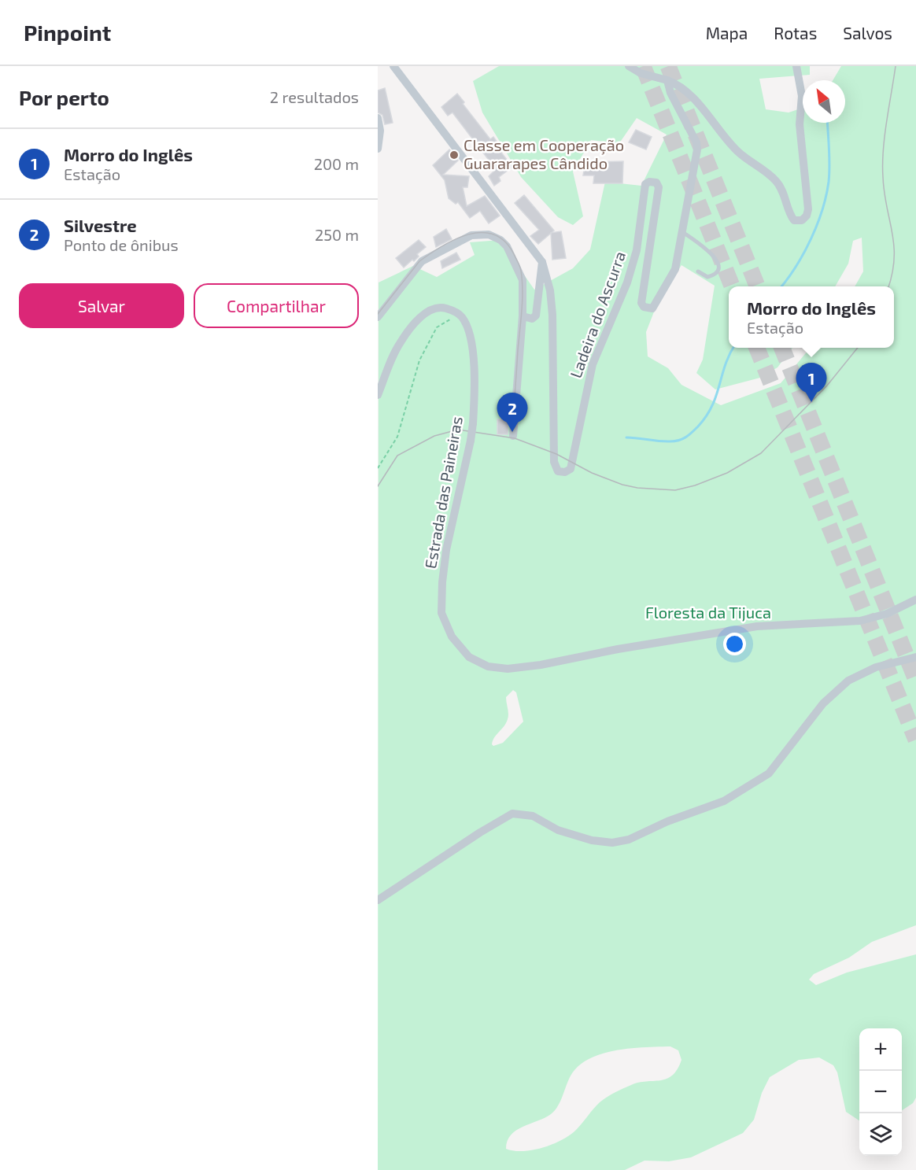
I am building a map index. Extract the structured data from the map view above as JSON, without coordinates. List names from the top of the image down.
{
  "streets": {
    "street": ["Ladeira do Ascurra", "Estrada das Paineiras"]
  },
  "parks": ["Floresta da Tijuca"],
  "places": ["Classe em Cooperação Guararapes Cândido"],
  "north": "top left",
  "page": {
    "header": "Pinpoint",
    "nav": ["Mapa", "Rotas", "Salvos"],
    "heading": ["Por perto", "2 resultados"],
    "list": [
      {
        "mark": "1",
        "name": "Morro do Inglês",
        "note": "Estação",
        "value": "200 m"
      },
      {
        "mark": "2",
        "name": "Silvestre",
        "note": "Ponto de ônibus",
        "value": "250 m"
      }
    ],
    "buttons": ["Salvar", "Compartilhar"],
    "popup": ["Morro do Inglês", "Estação"],
    "pins": ["1", "2"],
    "map_buttons": ["+", "−"]
  }
}
